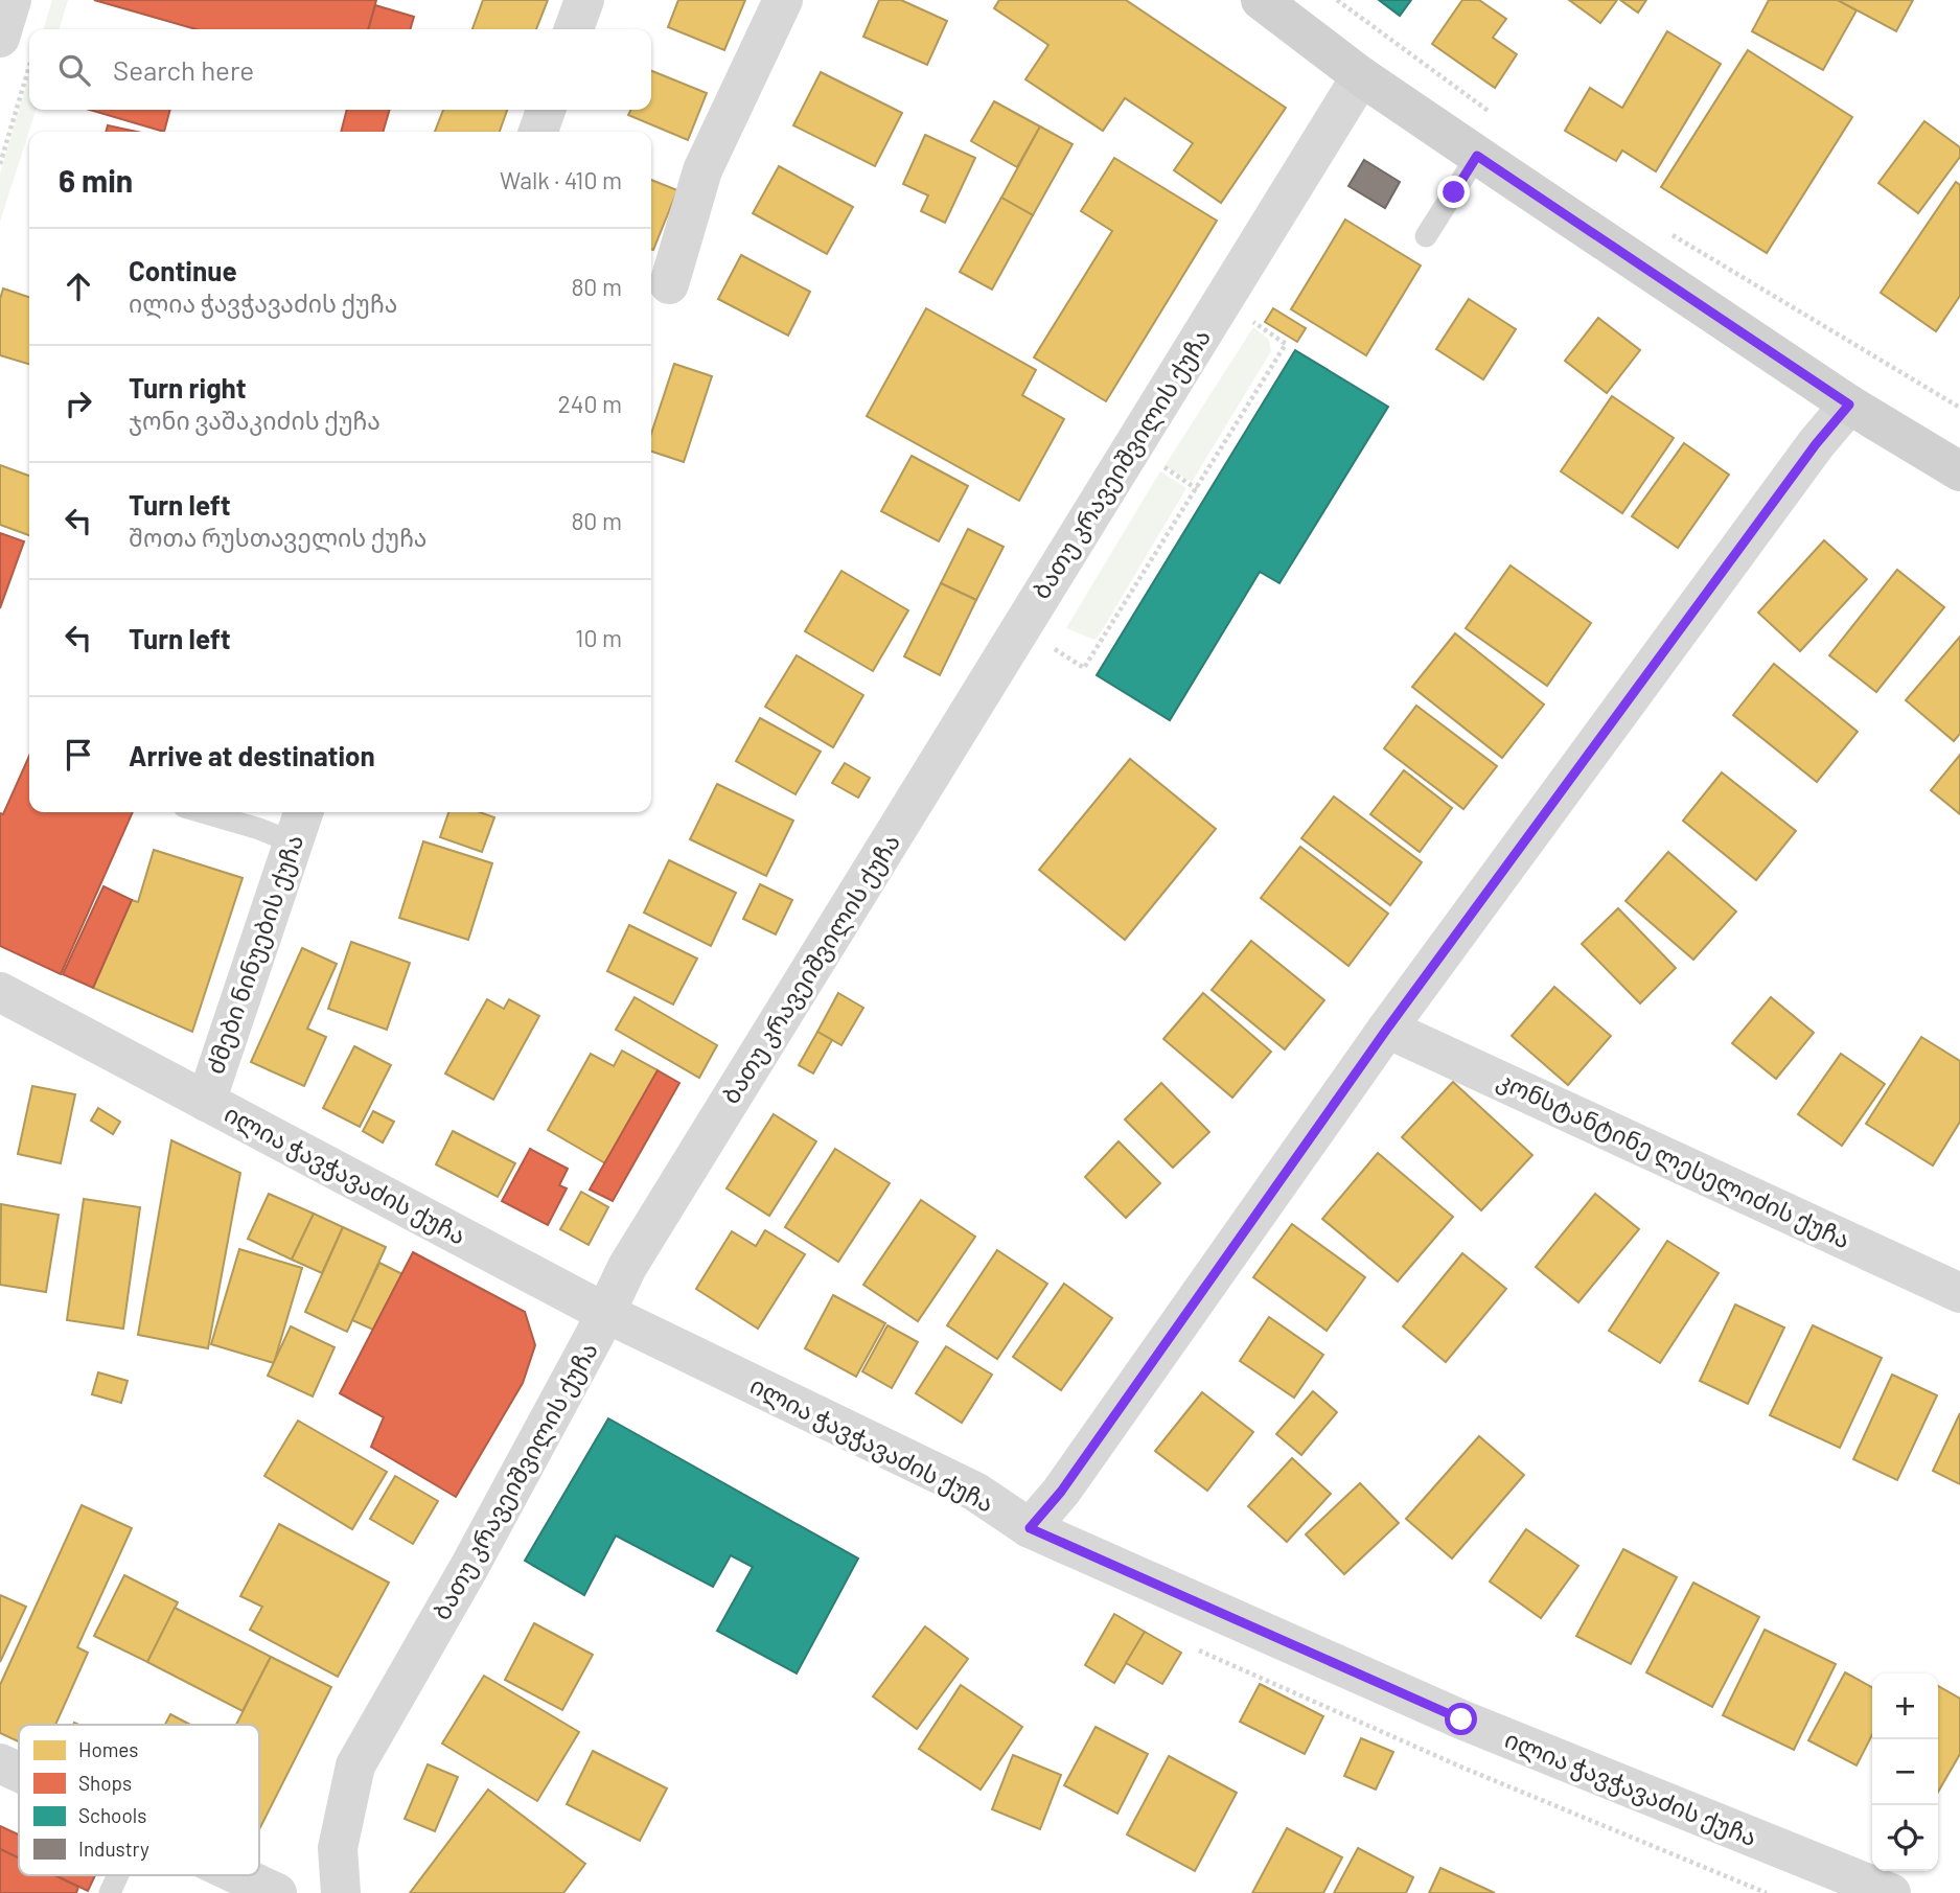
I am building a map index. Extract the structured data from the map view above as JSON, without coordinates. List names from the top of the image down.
{
  "streets": {
    "street": [
      "ბათუ კრავეიშვილის ქუჩა",
      "ძმები ნინუების ქუჩა",
      "კონსტანტინე ლესელიძის ქუჩა",
      "ილია ჭავჭავაძის ქუჩა"
    ]
  },
  "crossings": [
    ["ბათუ კრავეიშვილის ქუჩა", "ილია ჭავჭავაძის ქუჩა"],
    ["ძმები ნინუების ქუჩა", "ილია ჭავჭავაძის ქუჩა"]
  ],
  "legend": [
    "Homes",
    "Shops",
    "Schools",
    "Industry"
  ],
  "page": {
    "search": "Search here",
    "heading": ["6 min", "Walk · 410 m"],
    "list": [
      ["Continue", "ილია ჭავჭავაძის ქუჩა", "80 m"],
      ["Turn right", "ჯონი ვაშაკიძის ქუჩა", "240 m"],
      ["Turn left", "შოთა რუსთაველის ქუჩა", "80 m"],
      ["Turn left", "10 m"],
      "Arrive at destination"
    ],
    "map_buttons": ["+", "−"]
  }
}
